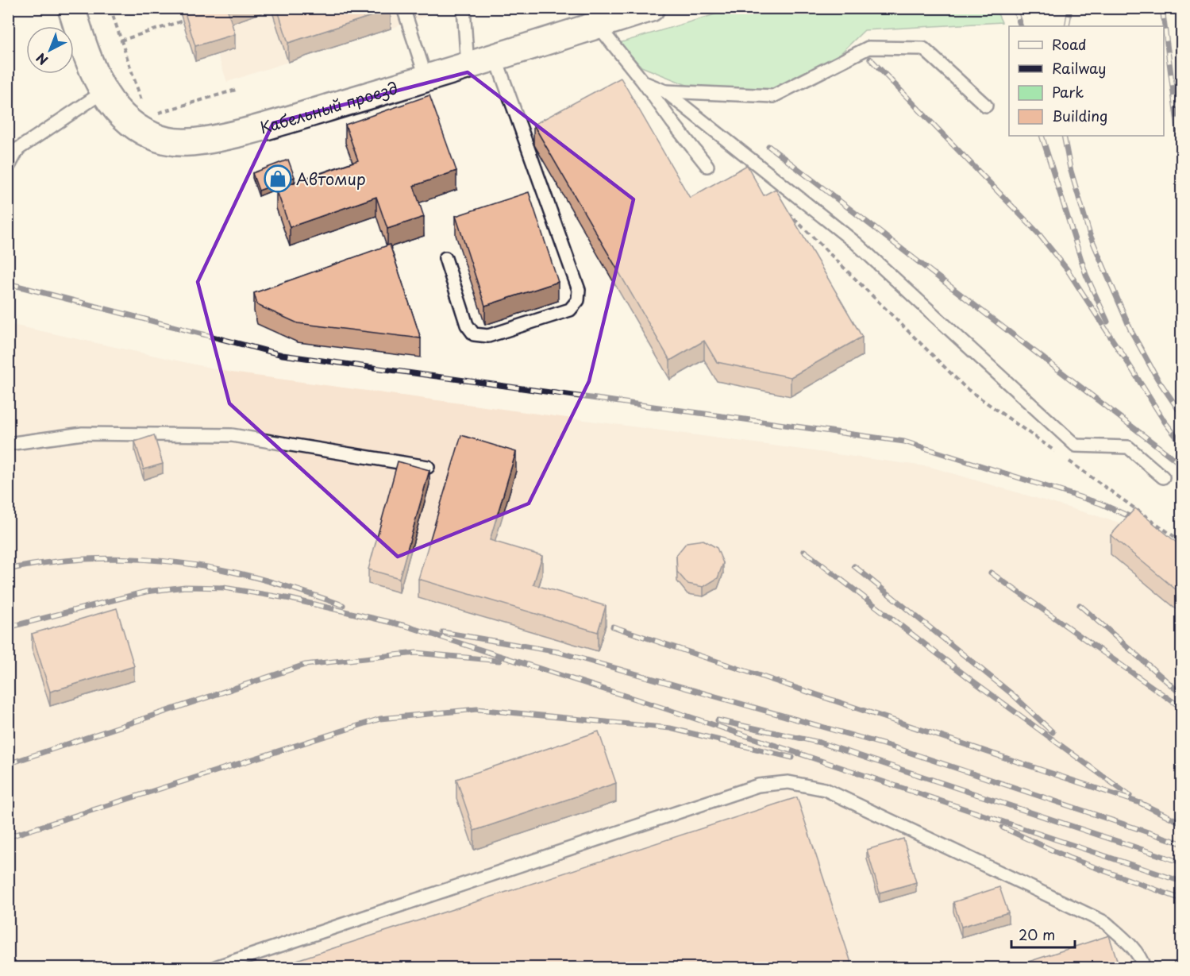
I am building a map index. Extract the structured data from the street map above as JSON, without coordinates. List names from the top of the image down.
{
  "streets": {
    "street": ["Кабельный проезд"]
  },
  "places": {
    "shop": ["Автомир"]
  },
  "legend": [
    "Road",
    "Railway",
    "Park",
    "Building"
  ],
  "scale_bar": "20 m",
  "north": "bottom left"
}
